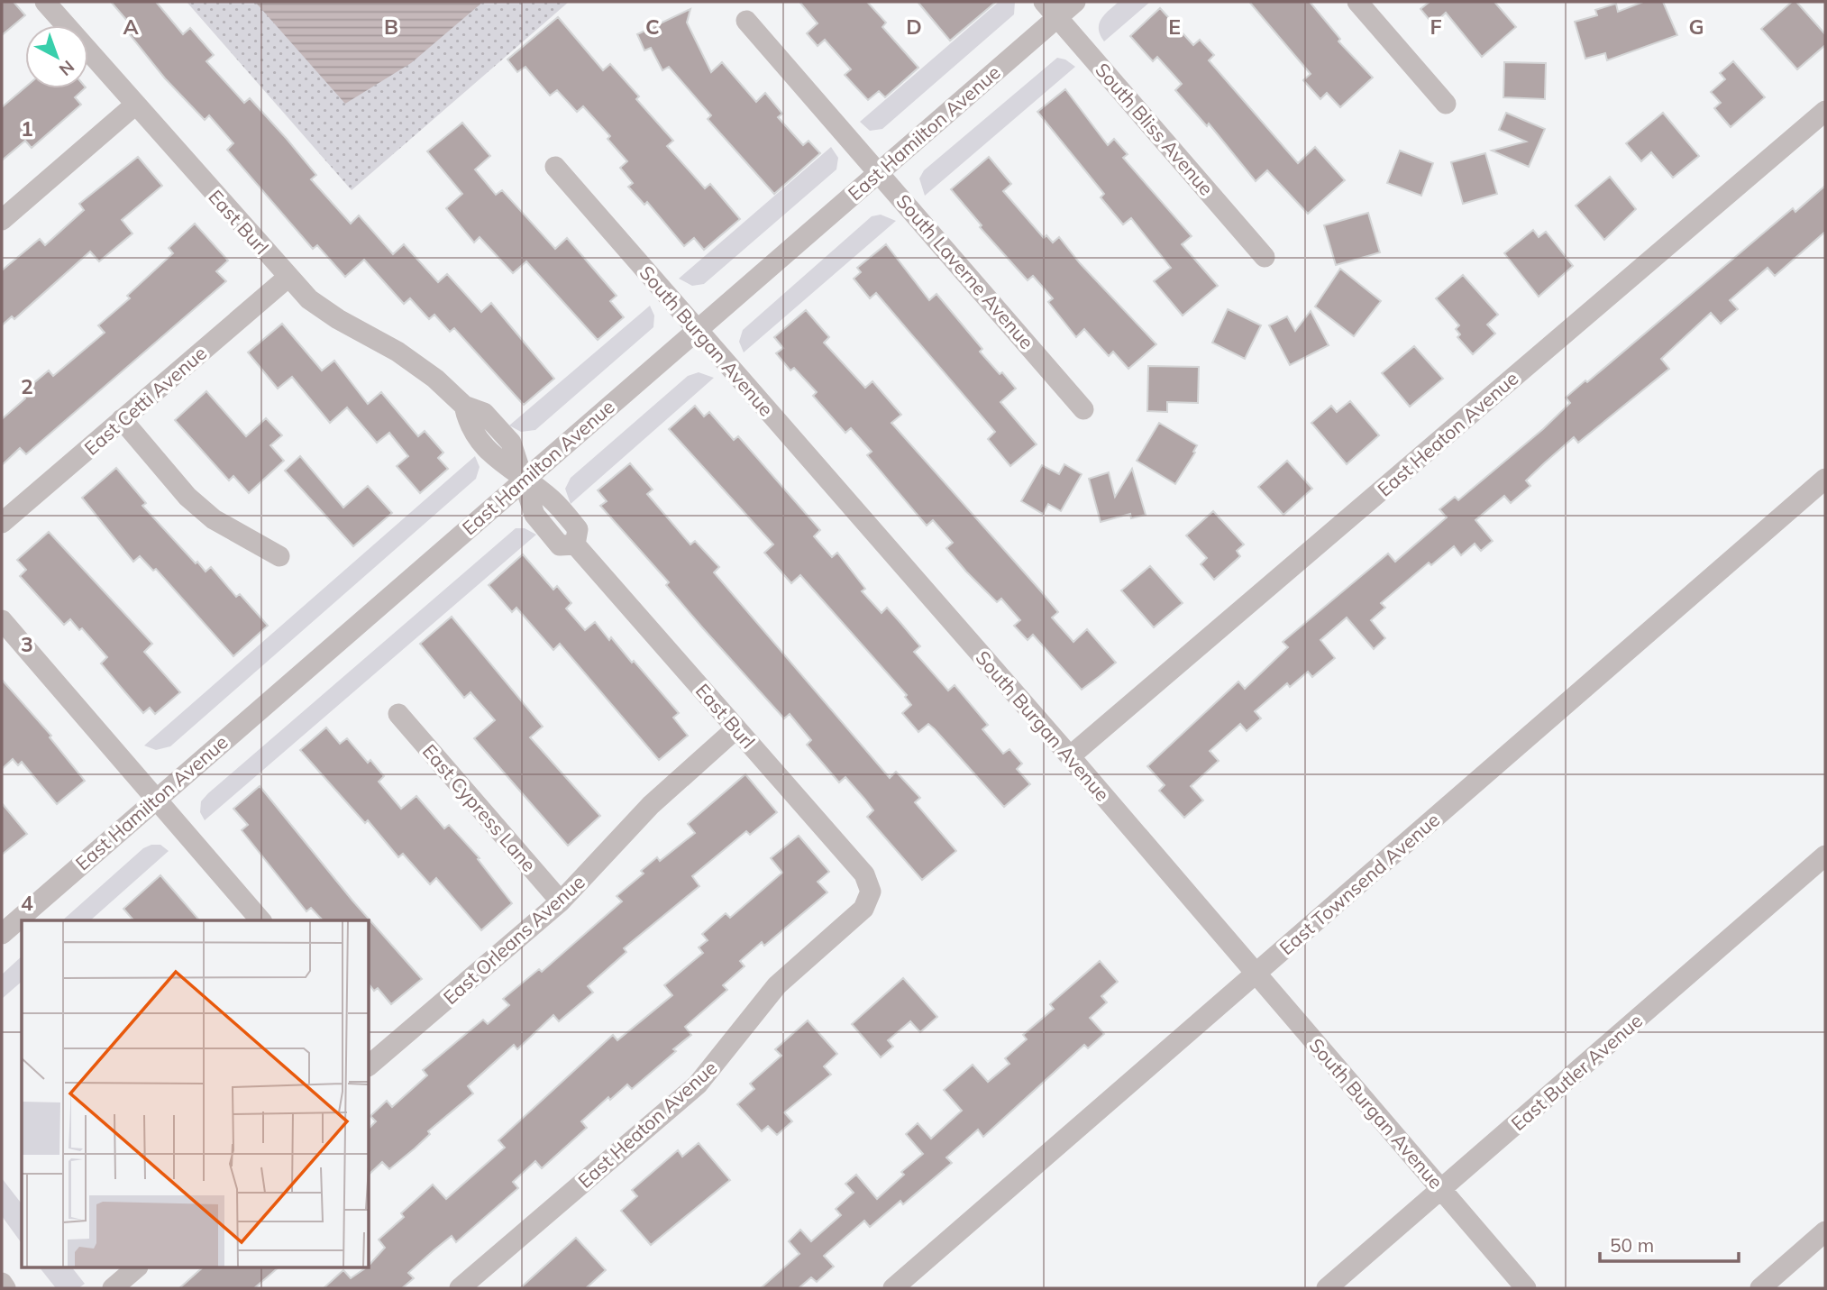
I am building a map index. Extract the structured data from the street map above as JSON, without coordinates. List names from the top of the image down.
{
  "streets": {
    "street": [
      "South Bliss Avenue",
      "East Hamilton Avenue",
      "East Burl",
      "South Laverne Avenue",
      "South Burgan Avenue",
      "East Cetti Avenue",
      "East Heaton Avenue",
      "East Cypress Lane",
      "East Townsend Avenue",
      "East Orleans Avenue",
      "East Butler Avenue"
    ]
  },
  "crossings": [
    ["South Bliss Avenue", "East Hamilton Avenue"],
    ["East Hamilton Avenue", "East Burl"],
    ["East Hamilton Avenue", "South Laverne Avenue"],
    ["East Hamilton Avenue", "South Burgan Avenue"],
    ["East Burl", "East Cetti Avenue"],
    ["East Burl", "East Heaton Avenue"],
    ["East Burl", "East Orleans Avenue"],
    ["South Burgan Avenue", "East Heaton Avenue"],
    ["South Burgan Avenue", "East Townsend Avenue"],
    ["South Burgan Avenue", "East Butler Avenue"],
    ["East Cypress Lane", "East Orleans Avenue"]
  ],
  "scale_bar": "50 m",
  "north": "bottom right",
  "grid": {
    "columns": [
      "A",
      "B",
      "C",
      "D",
      "E",
      "F",
      "G"
    ],
    "rows": [
      "1",
      "2",
      "3",
      "4"
    ]
  }
}
